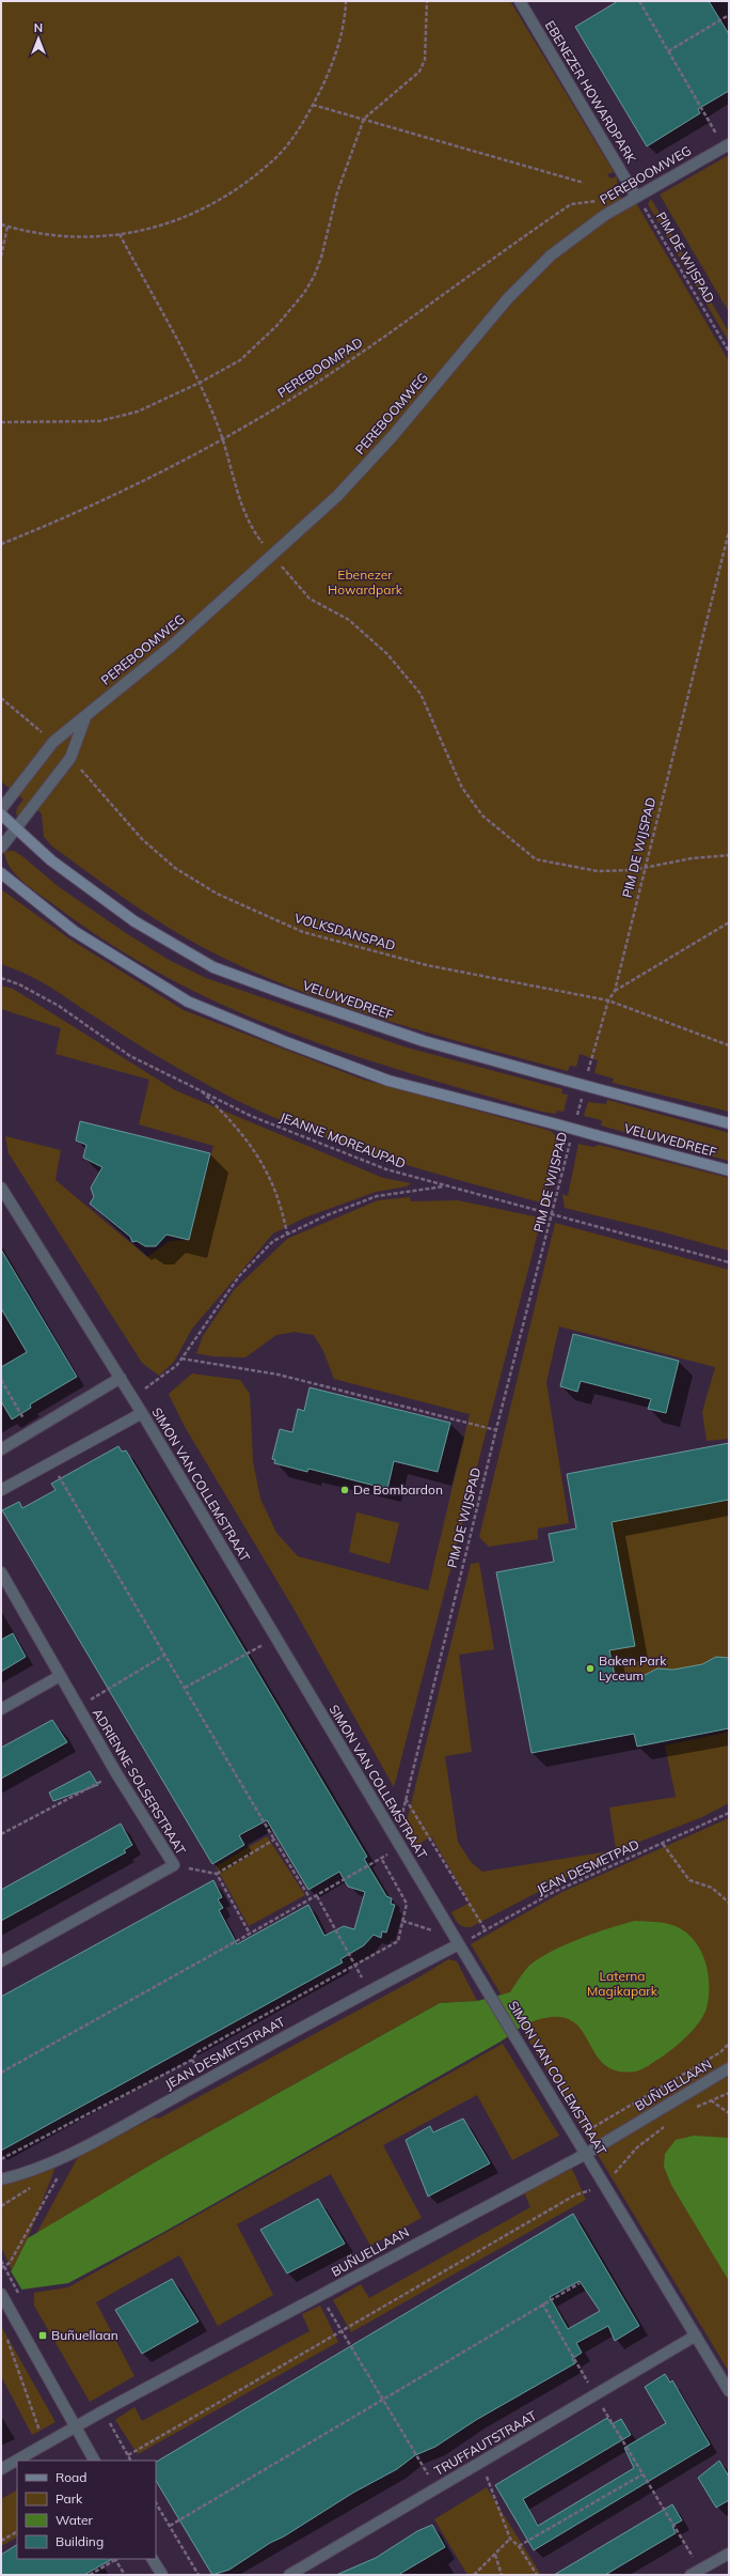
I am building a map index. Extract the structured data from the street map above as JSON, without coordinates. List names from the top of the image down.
{
  "streets": {
    "main road": ["VELUWEDREEF"],
    "street": [
      "EBENEZER HOWARDPARK",
      "PEREBOOMWEG",
      "SIMON VAN COLLEMSTRAAT",
      "ADRIENNE SOLSERSTRAAT",
      "JEAN DESMETSTRAAT",
      "BUÑUELLAAN",
      "TRUFFAUTSTRAAT"
    ],
    "path": [
      "PIM DE WIJSPAD",
      "PEREBOOMPAD",
      "VOLKSDANSPAD",
      "JEANNE MOREAUPAD",
      "JEAN DESMETPAD"
    ]
  },
  "crossings": [
    ["EBENEZER HOWARDPARK", "PEREBOOMWEG"],
    ["EBENEZER HOWARDPARK", "PIM DE WIJSPAD"],
    ["PEREBOOMWEG", "PIM DE WIJSPAD"],
    ["PIM DE WIJSPAD", "VOLKSDANSPAD"],
    ["PIM DE WIJSPAD", "JEANNE MOREAUPAD"],
    ["PIM DE WIJSPAD", "SIMON VAN COLLEMSTRAAT"],
    ["SIMON VAN COLLEMSTRAAT", "JEAN DESMETPAD"],
    ["SIMON VAN COLLEMSTRAAT", "JEAN DESMETSTRAAT"],
    ["SIMON VAN COLLEMSTRAAT", "BUÑUELLAAN"],
    ["SIMON VAN COLLEMSTRAAT", "TRUFFAUTSTRAAT"],
    ["JEAN DESMETPAD", "JEAN DESMETSTRAAT"]
  ],
  "parks": ["Ebenezer Howardpark", "Laterna Magikapark"],
  "places": {
    "other": ["De Bombardon", "Baken Park Lyceum"],
    "transit": ["Buñuellaan"]
  },
  "legend": [
    "Road",
    "Park",
    "Water",
    "Building"
  ],
  "north": "top"
}
